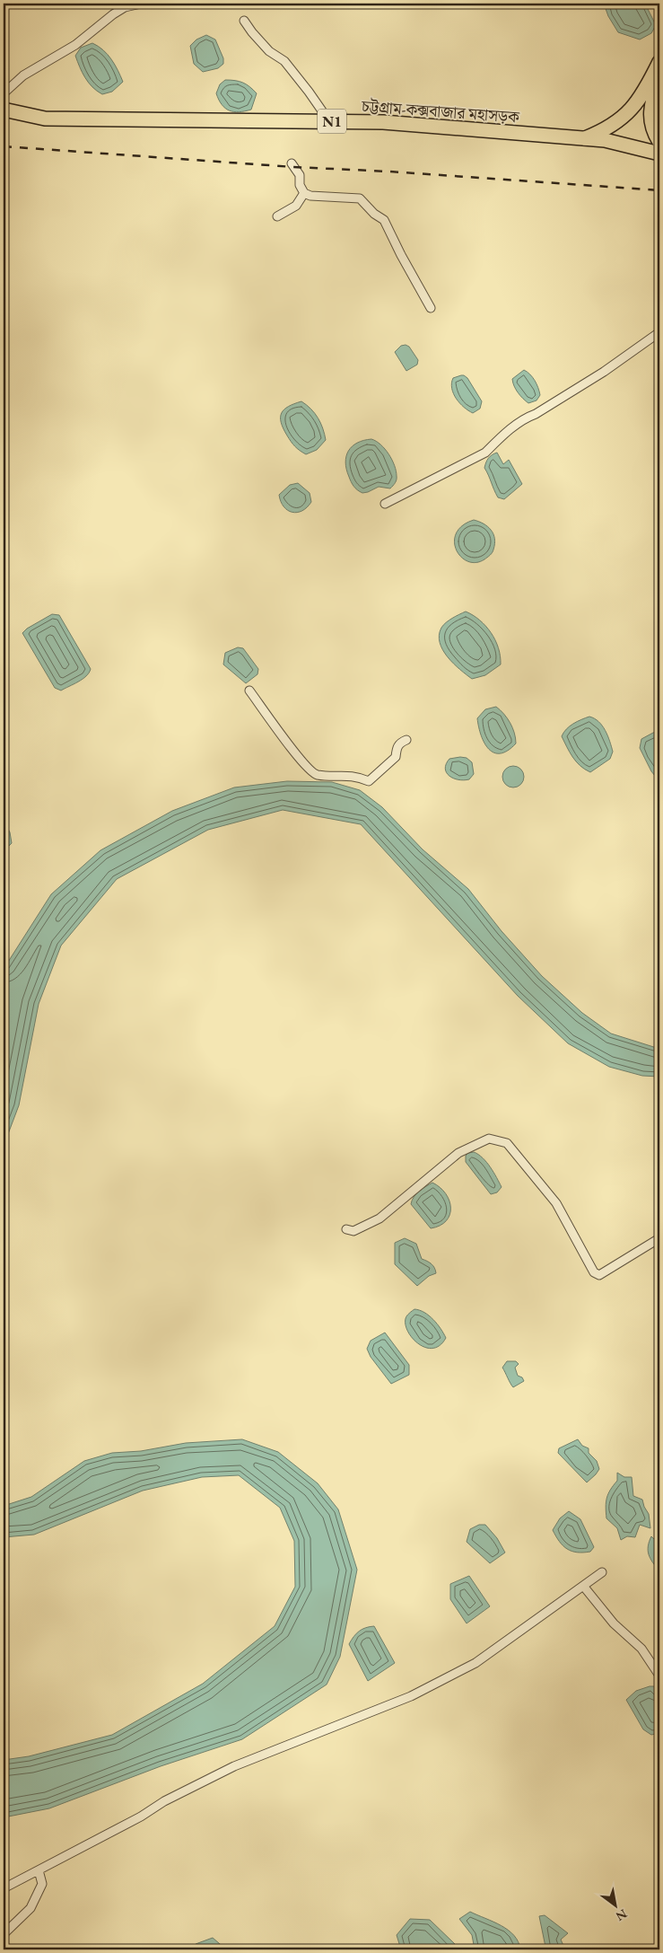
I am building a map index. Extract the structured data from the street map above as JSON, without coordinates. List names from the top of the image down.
{
  "streets": {
    "main road": ["চট্টগ্রাম-কক্সবাজার মহাসড়ক", "N1"]
  },
  "north": "bottom right"
}
